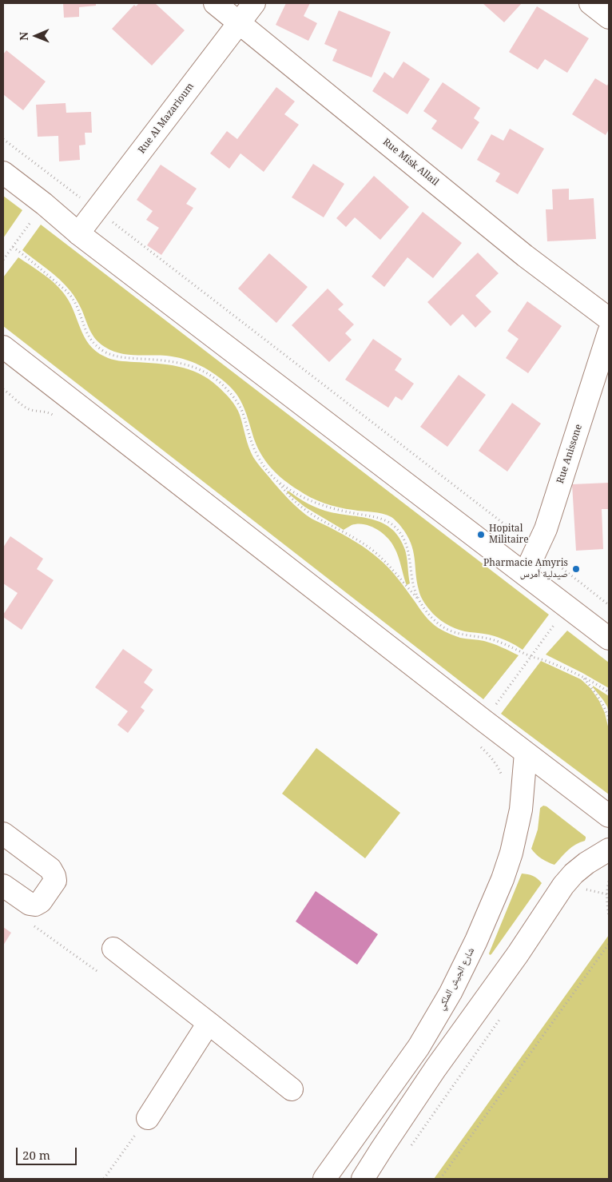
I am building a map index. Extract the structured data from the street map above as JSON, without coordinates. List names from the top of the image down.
{
  "streets": {
    "main road": [
      "Rue Al Mazarioum",
      "Rue Misk Allail",
      "Rue Anissone",
      "شارع الجيش الملكي"
    ]
  },
  "crossings": [
    ["Rue Al Mazarioum", "Rue Misk Allail"]
  ],
  "places": ["Hopital Militaire", "Pharmacie Amyris صيدلية أمرس"],
  "scale_bar": "20 m",
  "north": "left"
}
